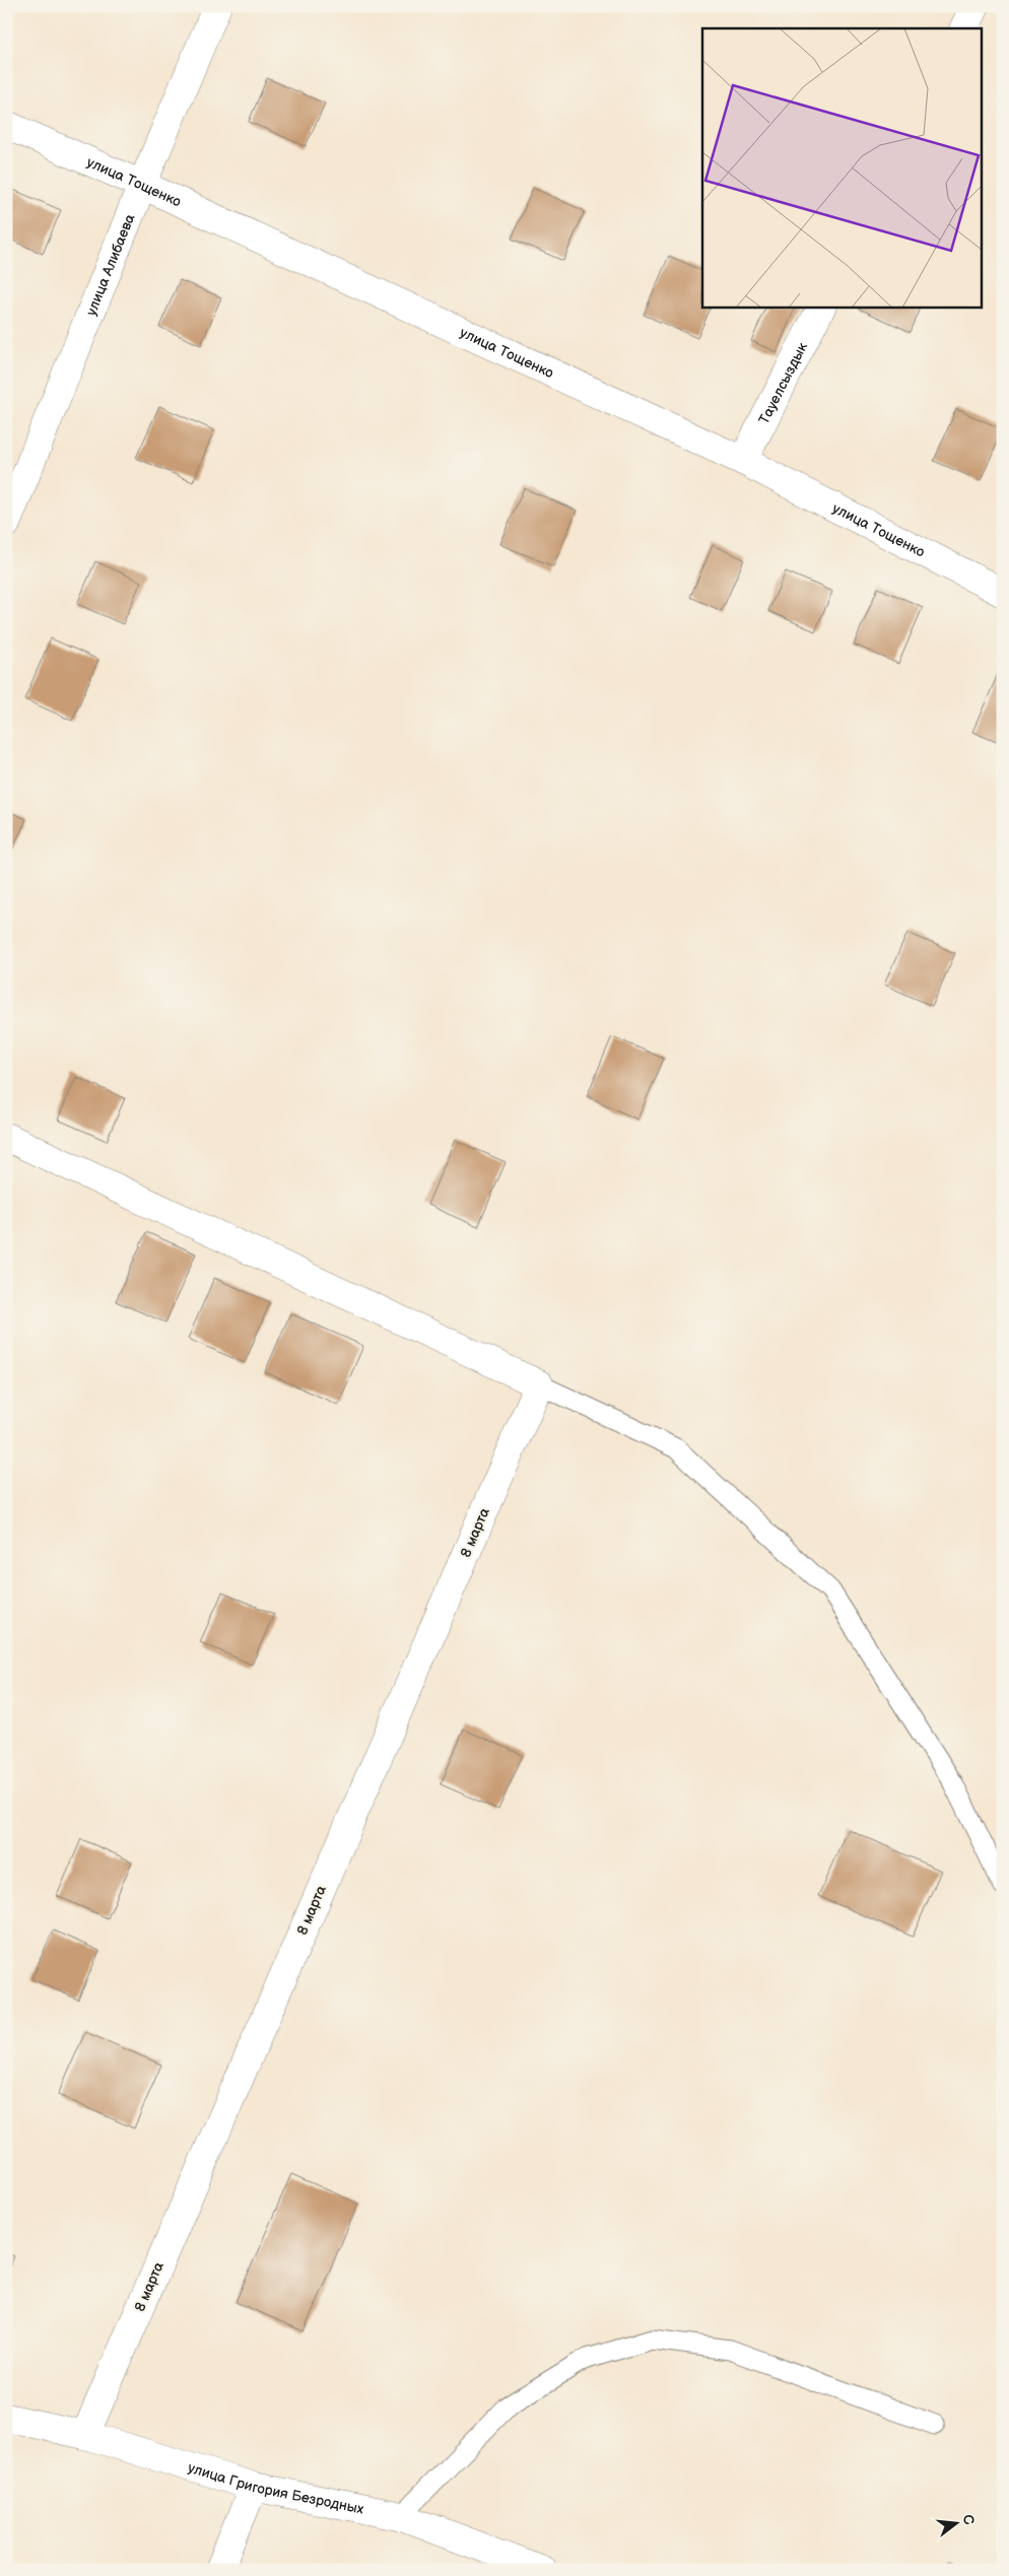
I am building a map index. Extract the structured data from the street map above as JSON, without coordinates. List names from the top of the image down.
{
  "streets": {
    "street": [
      "улица Тощенко",
      "улица Алибаева",
      "Тауелсыздык",
      "8 марта",
      "улица Григория Безродных"
    ]
  },
  "crossings": [
    ["улица Тощенко", "улица Алибаева"],
    ["улица Тощенко", "Тауелсыздык"],
    ["8 марта", "улица Григория Безродных"]
  ],
  "north": "right"
}
